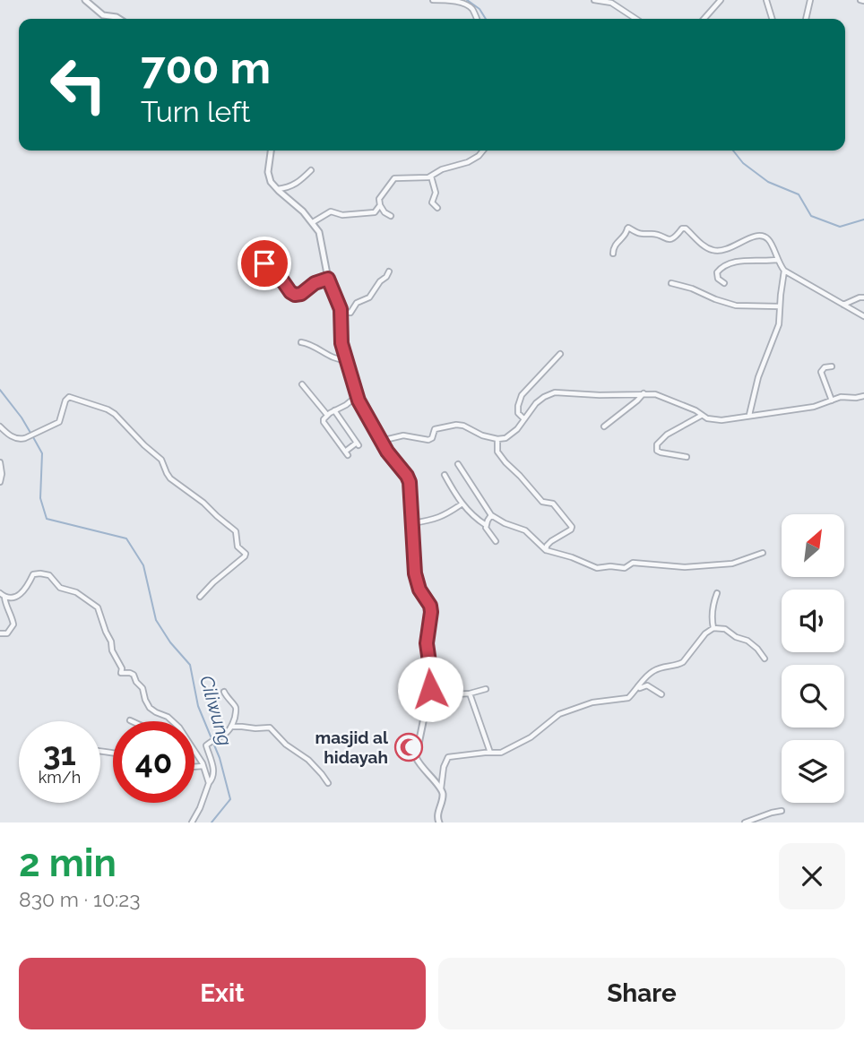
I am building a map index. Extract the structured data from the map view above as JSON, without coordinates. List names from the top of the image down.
{
  "water": ["Ciliwung"],
  "places": {
    "mosque": ["masjid al hidayah"]
  },
  "north": "top right",
  "page": {
    "turn": ["700 m", "Turn left"],
    "speed": "31 km/h",
    "limit": "40",
    "heading": ["2 min", "830 m · 10:23"],
    "buttons": ["Exit", "Share"]
  }
}
